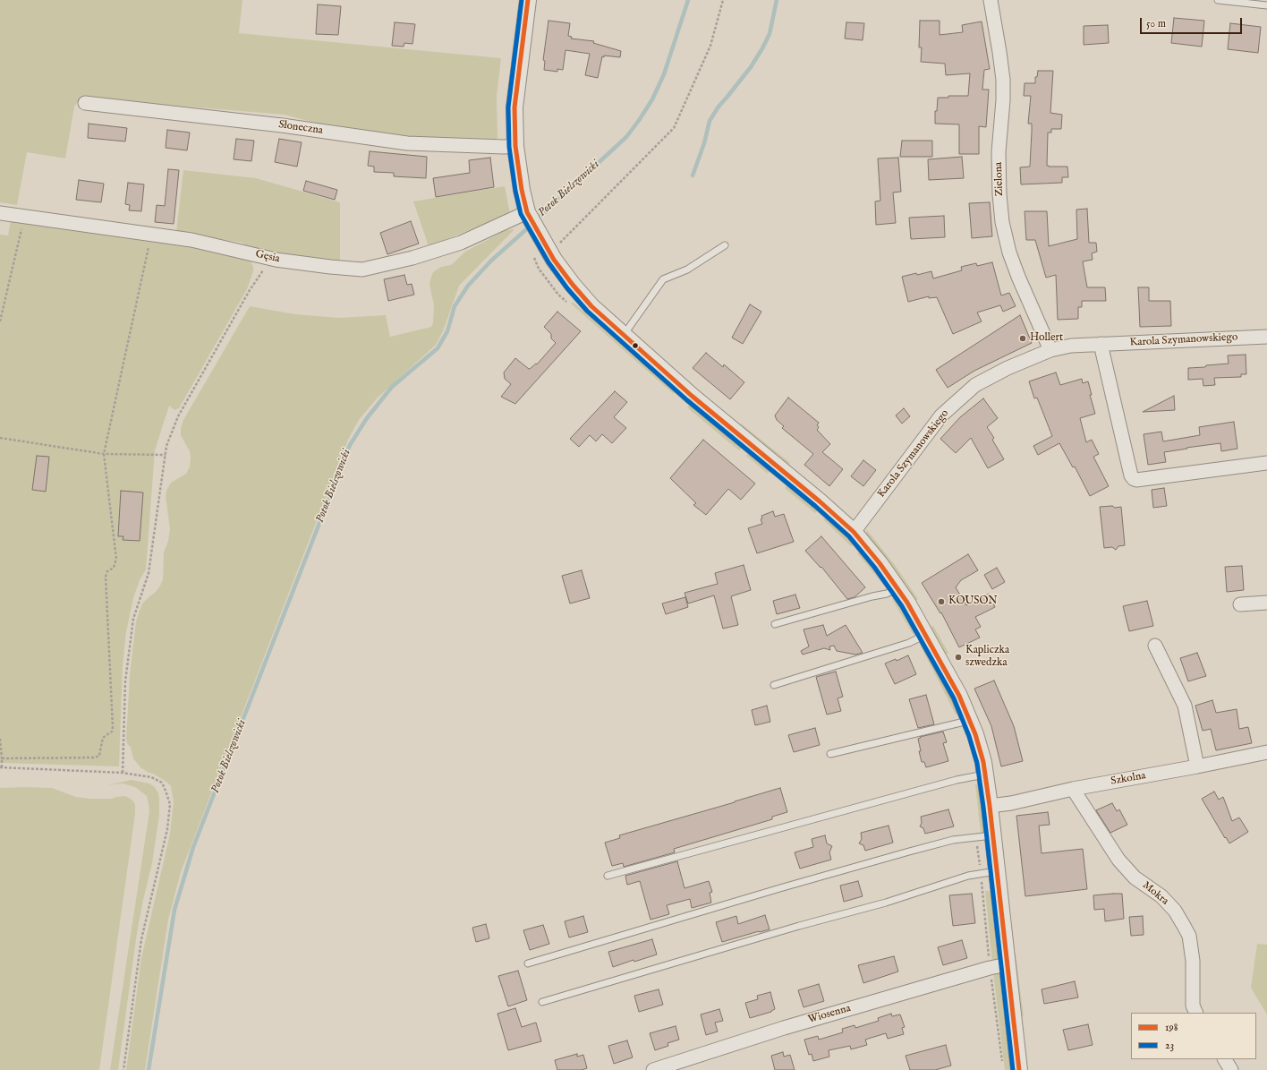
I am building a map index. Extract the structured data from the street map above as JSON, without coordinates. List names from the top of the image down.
{
  "streets": {
    "street": [
      "Słoneczna",
      "Zielona",
      "Gęsia",
      "Karola Szymanowskiego",
      "Szkolna",
      "Mokra",
      "Wiosenna"
    ]
  },
  "crossings": [
    ["Zielona", "Karola Szymanowskiego"],
    ["Szkolna", "Mokra"]
  ],
  "water": ["Potok Bielszowicki"],
  "places": ["Hollert", "KOUSON", "Kapliczka szwedzka"],
  "lines": ["transit line 198", "transit line 23"],
  "legend": ["198", "23"],
  "scale_bar": "50 m"
}
